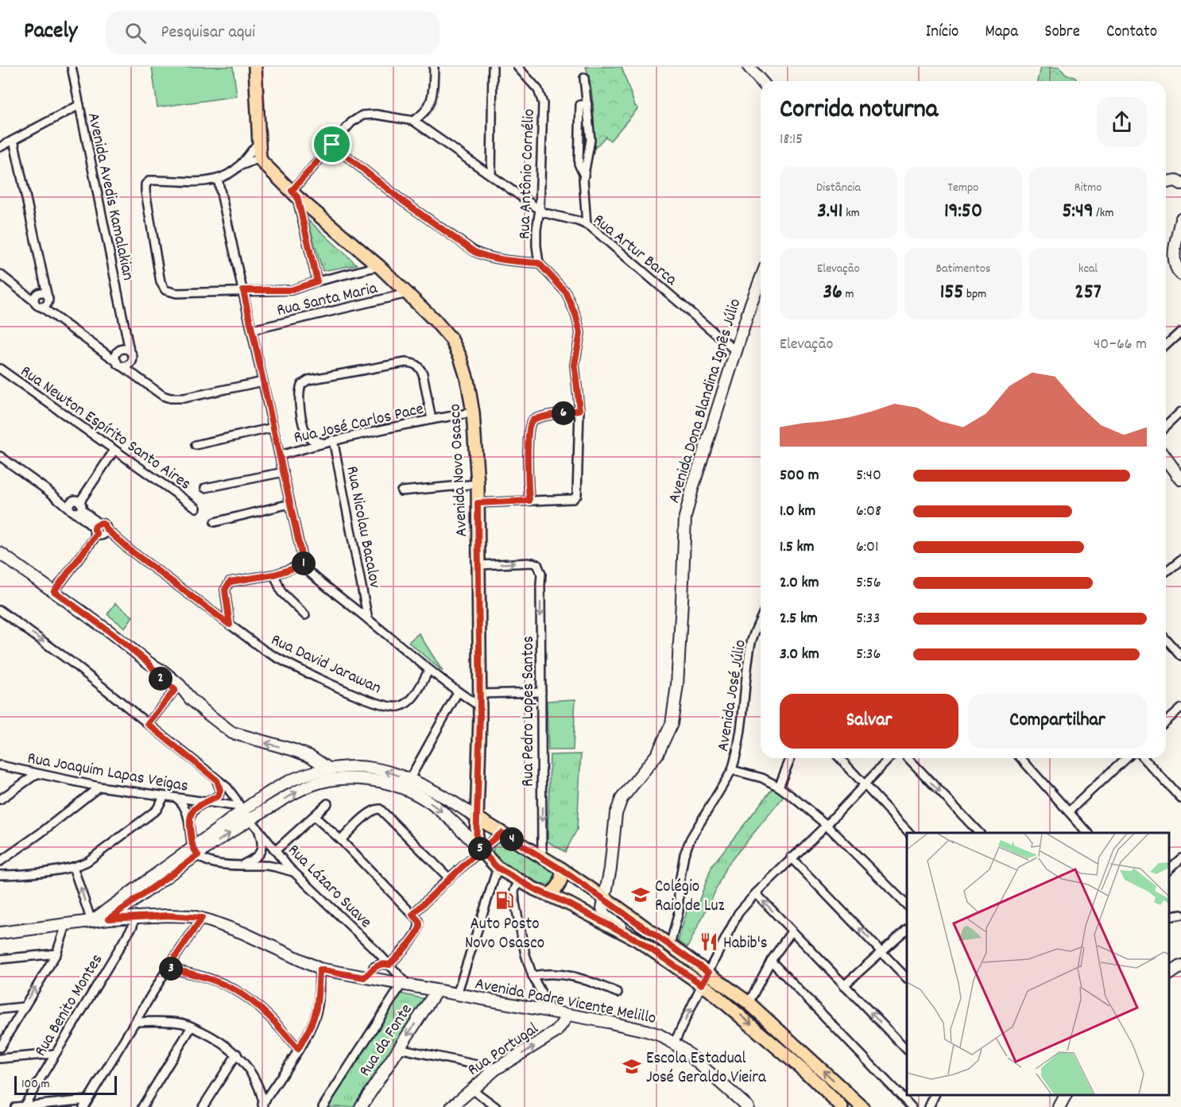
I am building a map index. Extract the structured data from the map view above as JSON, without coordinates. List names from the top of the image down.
{
  "streets": {
    "main road": [
      "Avenida Dona Blandina Ignês Júlio",
      "Avenida Novo Osasco",
      "Avenida Padre Vicente Melillo",
      "Rua da Fonte",
      "Rua Portugal"
    ],
    "street": [
      "Rua Antônio Cornélio",
      "Avenida Avedis Kamalakian",
      "Rua Artur Barca",
      "Rua Santa Maria",
      "Rua José Carlos Pace",
      "Rua Newton Espírito Santo Aires",
      "Rua Nicolau Bacalov",
      "Rua David Jarawan",
      "Avenida José Júlio",
      "Rua Pedro Lopes Santos",
      "Rua Joaquim Lapas Veigas",
      "Rua Lázaro Suave",
      "Rua Benito Montes"
    ]
  },
  "crossings": [
    ["Rua Antônio Cornélio", "Rua Artur Barca"],
    ["Rua Artur Barca", "Avenida Dona Blandina Ignês Júlio"],
    ["Rua Santa Maria", "Avenida Novo Osasco"],
    ["Rua José Carlos Pace", "Avenida Novo Osasco"],
    ["Rua José Carlos Pace", "Rua Nicolau Bacalov"],
    ["Avenida Novo Osasco", "Rua Pedro Lopes Santos"],
    ["Rua Joaquim Lapas Veigas", "Rua Lázaro Suave"],
    ["Rua Lázaro Suave", "Avenida Padre Vicente Melillo"],
    ["Avenida Padre Vicente Melillo", "Rua Benito Montes"],
    ["Avenida Padre Vicente Melillo", "Rua da Fonte"],
    ["Avenida Padre Vicente Melillo", "Rua Portugal"]
  ],
  "one_way": ["Rua Pedro Lopes Santos", "Rua da Fonte", "Rua Portugal"],
  "places": {
    "school or university": ["Colégio Raio de Luz", "Escola Estadual José Geraldo Vieira"],
    "fuel station": ["Auto Posto Novo Osasco"],
    "restaurant": ["Habib's"]
  },
  "scale_bar": "100 m",
  "page": {
    "header": "Pacely",
    "search": "Pesquisar aqui",
    "nav": [
      "Início",
      "Mapa",
      "Sobre",
      "Contato"
    ],
    "heading": ["Corrida noturna", "18:15"],
    "stats": [
      ["Distância", "3.41 km"],
      ["Tempo", "19:50"],
      ["Ritmo", "5:49 /km"],
      ["Elevação", "36 m"],
      ["Batimentos", "155 bpm"],
      ["kcal", "257"]
    ],
    "chart": ["Elevação", "40–66 m"],
    "pins": [
      "6",
      "1",
      "2",
      "4",
      "5",
      "3"
    ],
    "list": [
      {
        "name": "500 m",
        "note": "5:40"
      },
      {
        "name": "1.0 km",
        "note": "6:08"
      },
      {
        "name": "1.5 km",
        "note": "6:01"
      },
      {
        "name": "2.0 km",
        "note": "5:56"
      },
      {
        "name": "2.5 km",
        "note": "5:33"
      },
      {
        "name": "3.0 km",
        "note": "5:36"
      }
    ],
    "buttons": ["Salvar", "Compartilhar"],
    "scale": "100 m"
  }
}
